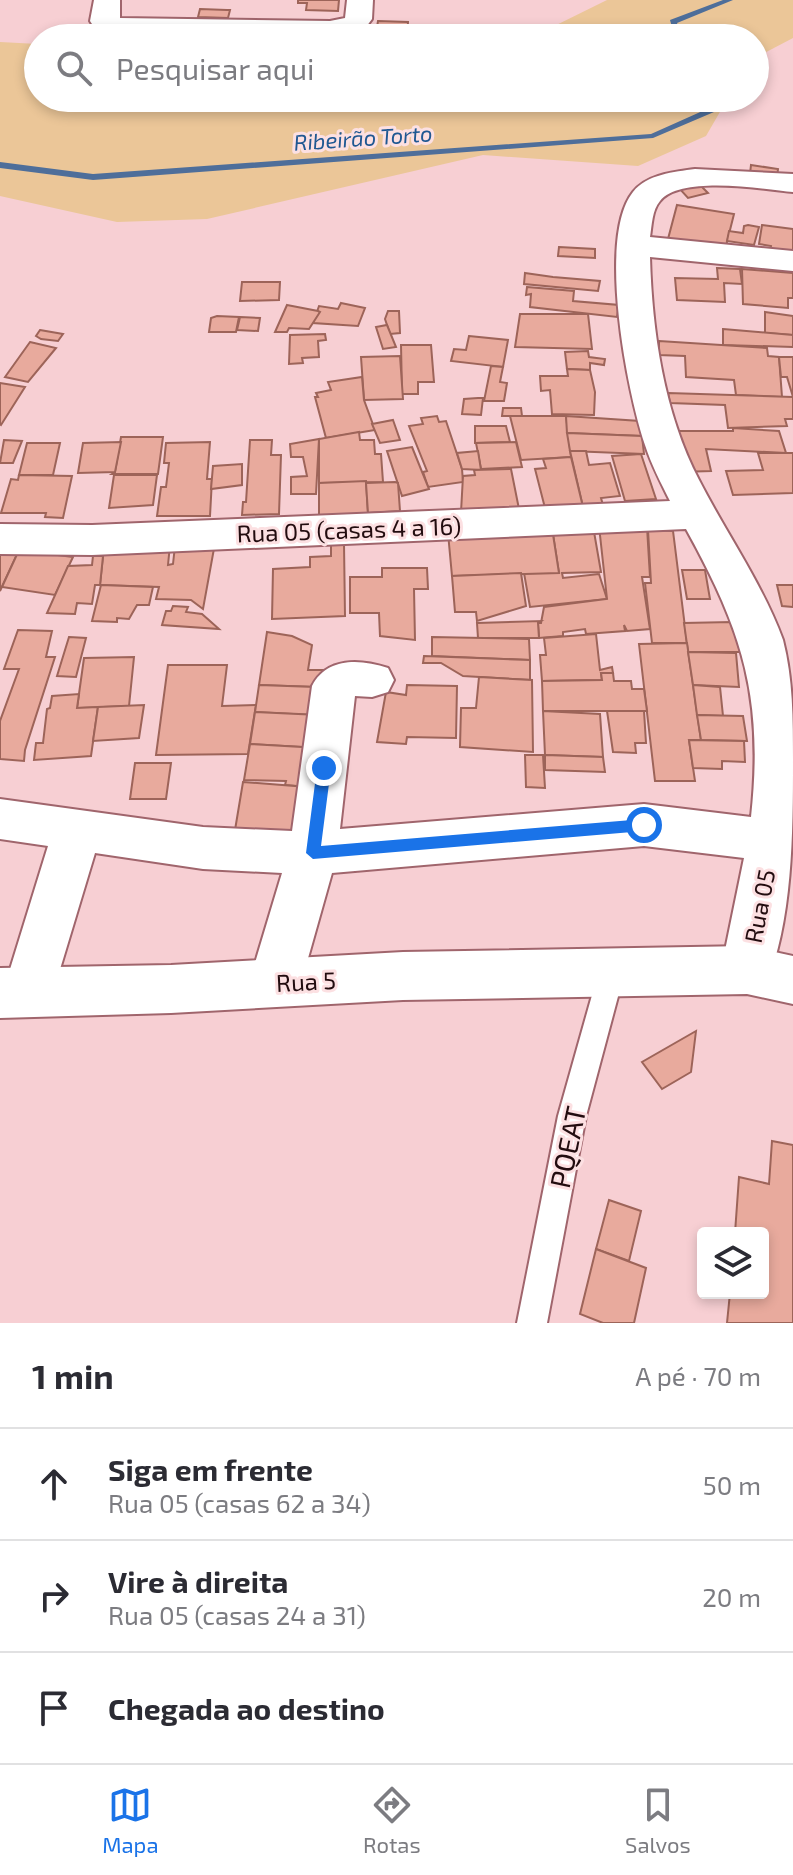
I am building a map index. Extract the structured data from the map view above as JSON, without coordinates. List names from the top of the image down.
{
  "streets": {
    "street": ["Rua 05 (casas 4 a 16)", "Rua 05", "Rua 5"],
    "lane": ["PQEAT"]
  },
  "crossings": [
    ["Rua 05 (casas 4 a 16)", "Rua 05"],
    ["Rua 05", "Rua 5"],
    ["Rua 5", "PQEAT"]
  ],
  "water": ["Ribeirão Torto"],
  "page": {
    "search": "Pesquisar aqui",
    "heading": ["1 min", "A pé · 70 m"],
    "list": [
      ["Siga em frente", "Rua 05 (casas 62 a 34)", "50 m"],
      ["Vire à direita", "Rua 05 (casas 24 a 31)", "20 m"],
      "Chegada ao destino"
    ],
    "nav": ["Mapa", "Rotas", "Salvos"]
  }
}
